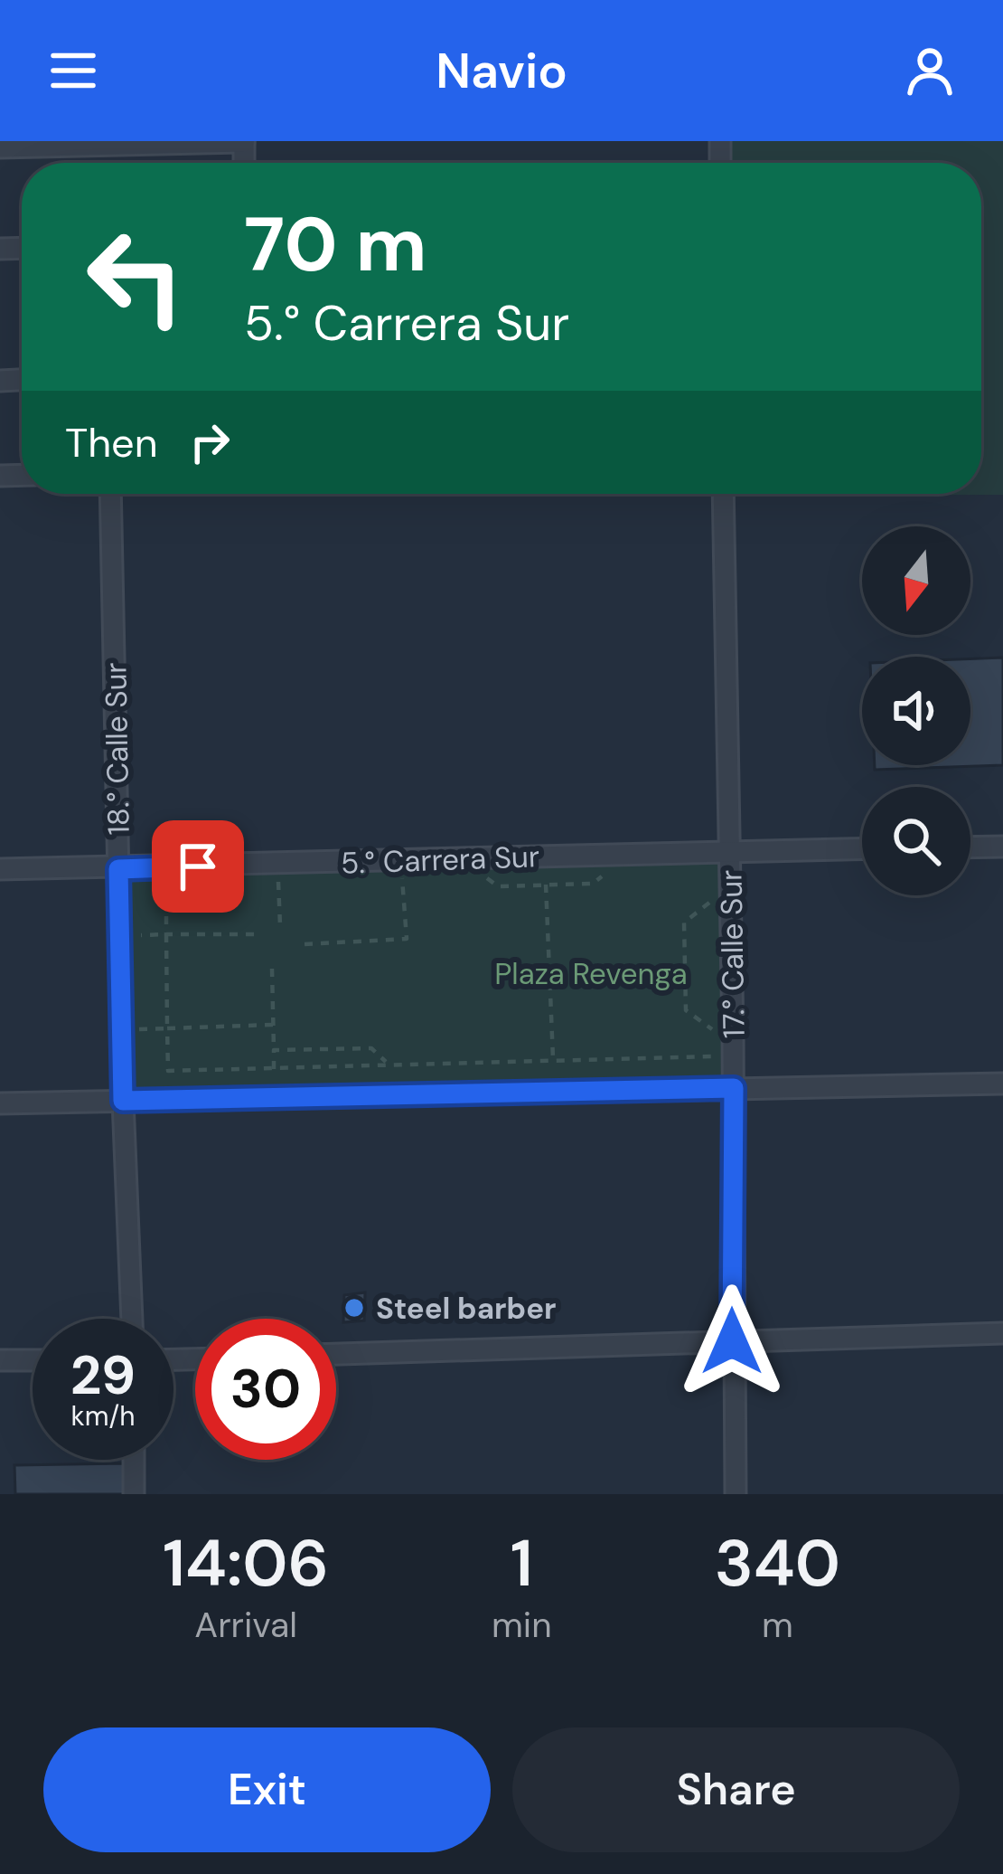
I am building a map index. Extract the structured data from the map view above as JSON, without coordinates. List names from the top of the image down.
{
  "streets": {
    "street": ["18.° Calle Sur", "5.° Carrera Sur", "17.° Calle Sur"]
  },
  "crossings": [
    ["18.° Calle Sur", "5.° Carrera Sur"],
    ["5.° Carrera Sur", "17.° Calle Sur"]
  ],
  "parks": ["Plaza Revenga"],
  "places": ["Steel barber"],
  "north": "bottom",
  "page": {
    "header": "Navio",
    "turn": ["70 m", "5.° Carrera Sur"],
    "then": "Then",
    "speed": "29 km/h",
    "limit": "30",
    "eta": [
      "14:06",
      "Arrival",
      "1",
      "min",
      "340",
      "m"
    ],
    "buttons": ["Exit", "Share"]
  }
}
